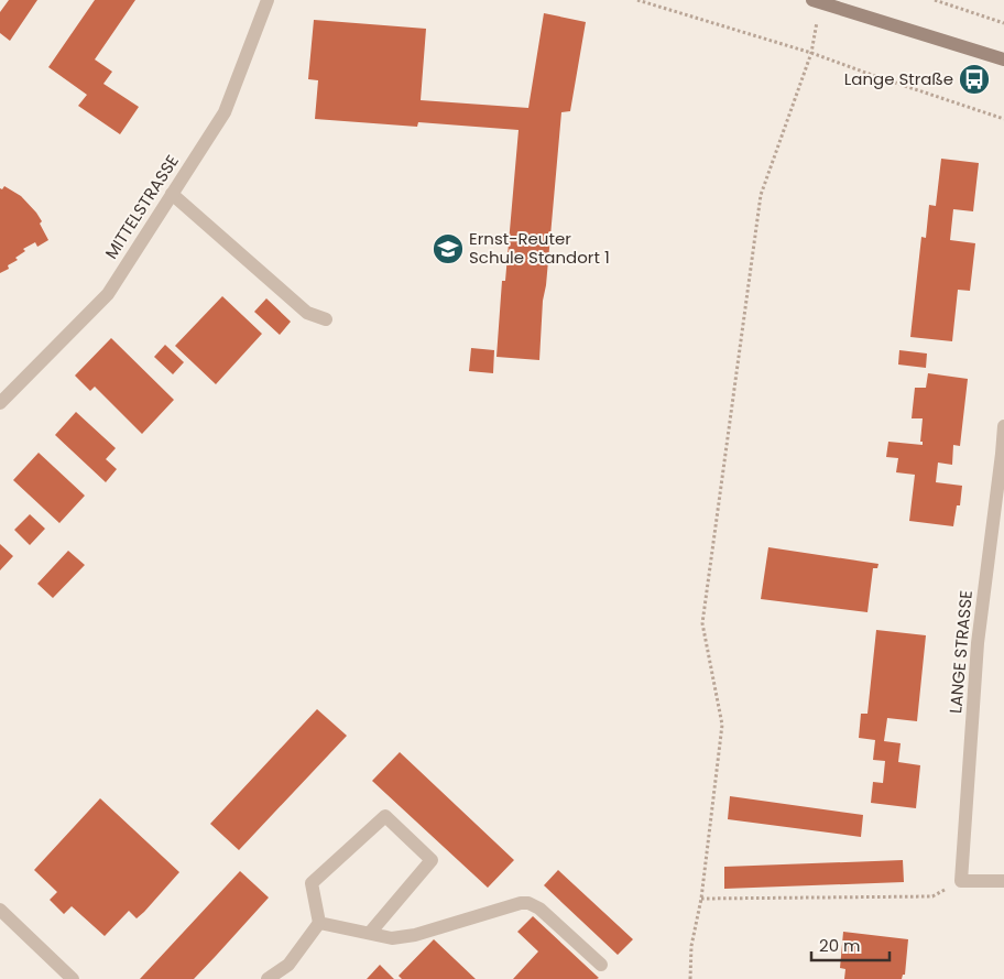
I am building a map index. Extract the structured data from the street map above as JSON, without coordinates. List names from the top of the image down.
{
  "streets": {
    "street": ["MITTELSTRASSE", "LANGE STRASSE"]
  },
  "places": {
    "bus stop": ["Lange Straße"],
    "school or university": ["Ernst-Reuter Schule Standort 1"]
  },
  "scale_bar": "20 m"
}
